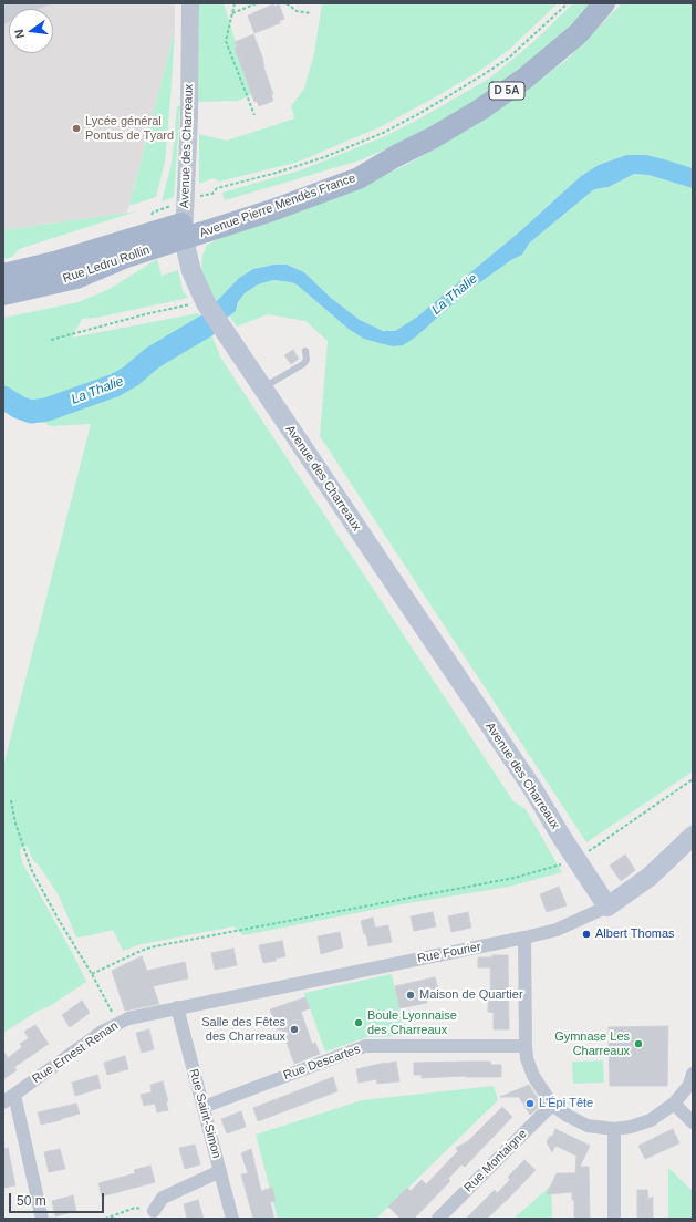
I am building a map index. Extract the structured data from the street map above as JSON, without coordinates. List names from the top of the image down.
{
  "streets": {
    "main road": [
      "D 5A",
      "Avenue des Charreaux",
      "Avenue Pierre Mendès France",
      "Rue Ledru Rollin",
      "Rue Fourier"
    ],
    "street": [
      "Rue Ernest Renan",
      "Rue Descartes",
      "Rue Saint-Simon",
      "Rue Montaigne"
    ]
  },
  "crossings": [
    ["Avenue des Charreaux", "Avenue Pierre Mendès France"],
    ["Avenue des Charreaux", "Rue Ledru Rollin"],
    ["Avenue des Charreaux", "Rue Fourier"],
    ["Avenue Pierre Mendès France", "Rue Ledru Rollin"],
    ["Rue Fourier", "Rue Ernest Renan"],
    ["Rue Fourier", "Rue Saint-Simon"],
    ["Rue Ernest Renan", "Rue Saint-Simon"],
    ["Rue Descartes", "Rue Saint-Simon"]
  ],
  "water": ["La Thalie"],
  "places": [
    "Lycée général Pontus de Tyard",
    "Albert Thomas",
    "Maison de Quartier",
    "Boule Lyonnaise des Charreaux",
    "Salle des Fêtes des Charreaux",
    "Gymnase Les Charreaux",
    "L'Épi Tête"
  ],
  "scale_bar": "50 m",
  "north": "left"
}
